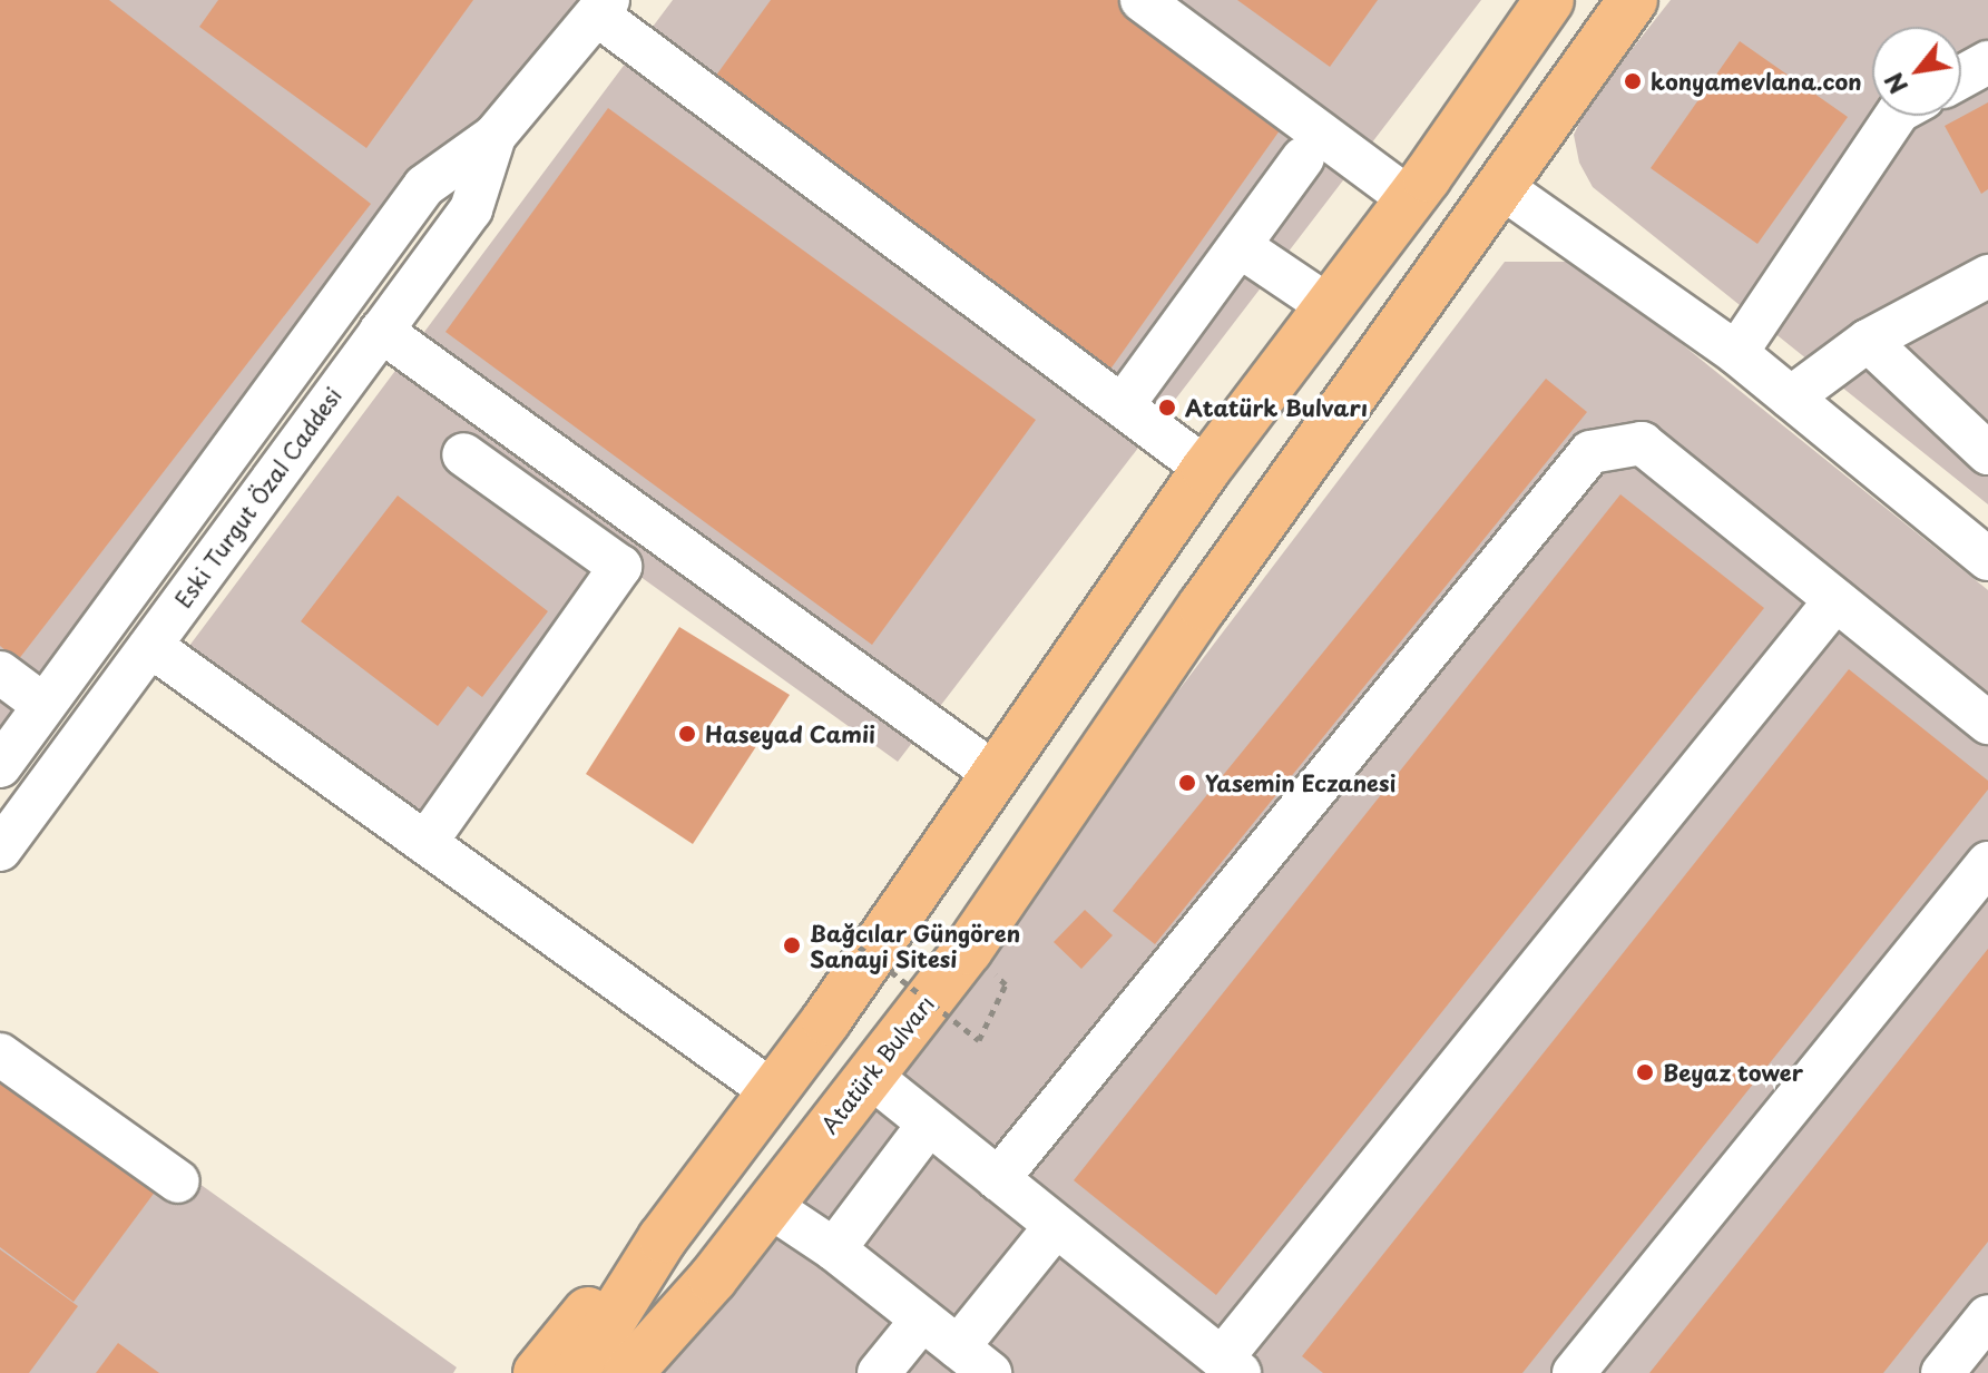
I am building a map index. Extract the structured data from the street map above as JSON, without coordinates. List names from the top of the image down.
{
  "streets": {
    "main road": ["Atatürk Bulvarı"],
    "street": ["Eski Turgut Özal Caddesi"]
  },
  "places": [
    "konyamevlana.con",
    "Atatürk Bulvarı",
    "Haseyad Camii",
    "Yasemin Eczanesi",
    "Bağcılar Güngören Sanayi Sitesi",
    "Beyaz tower"
  ],
  "north": "bottom left"
}
